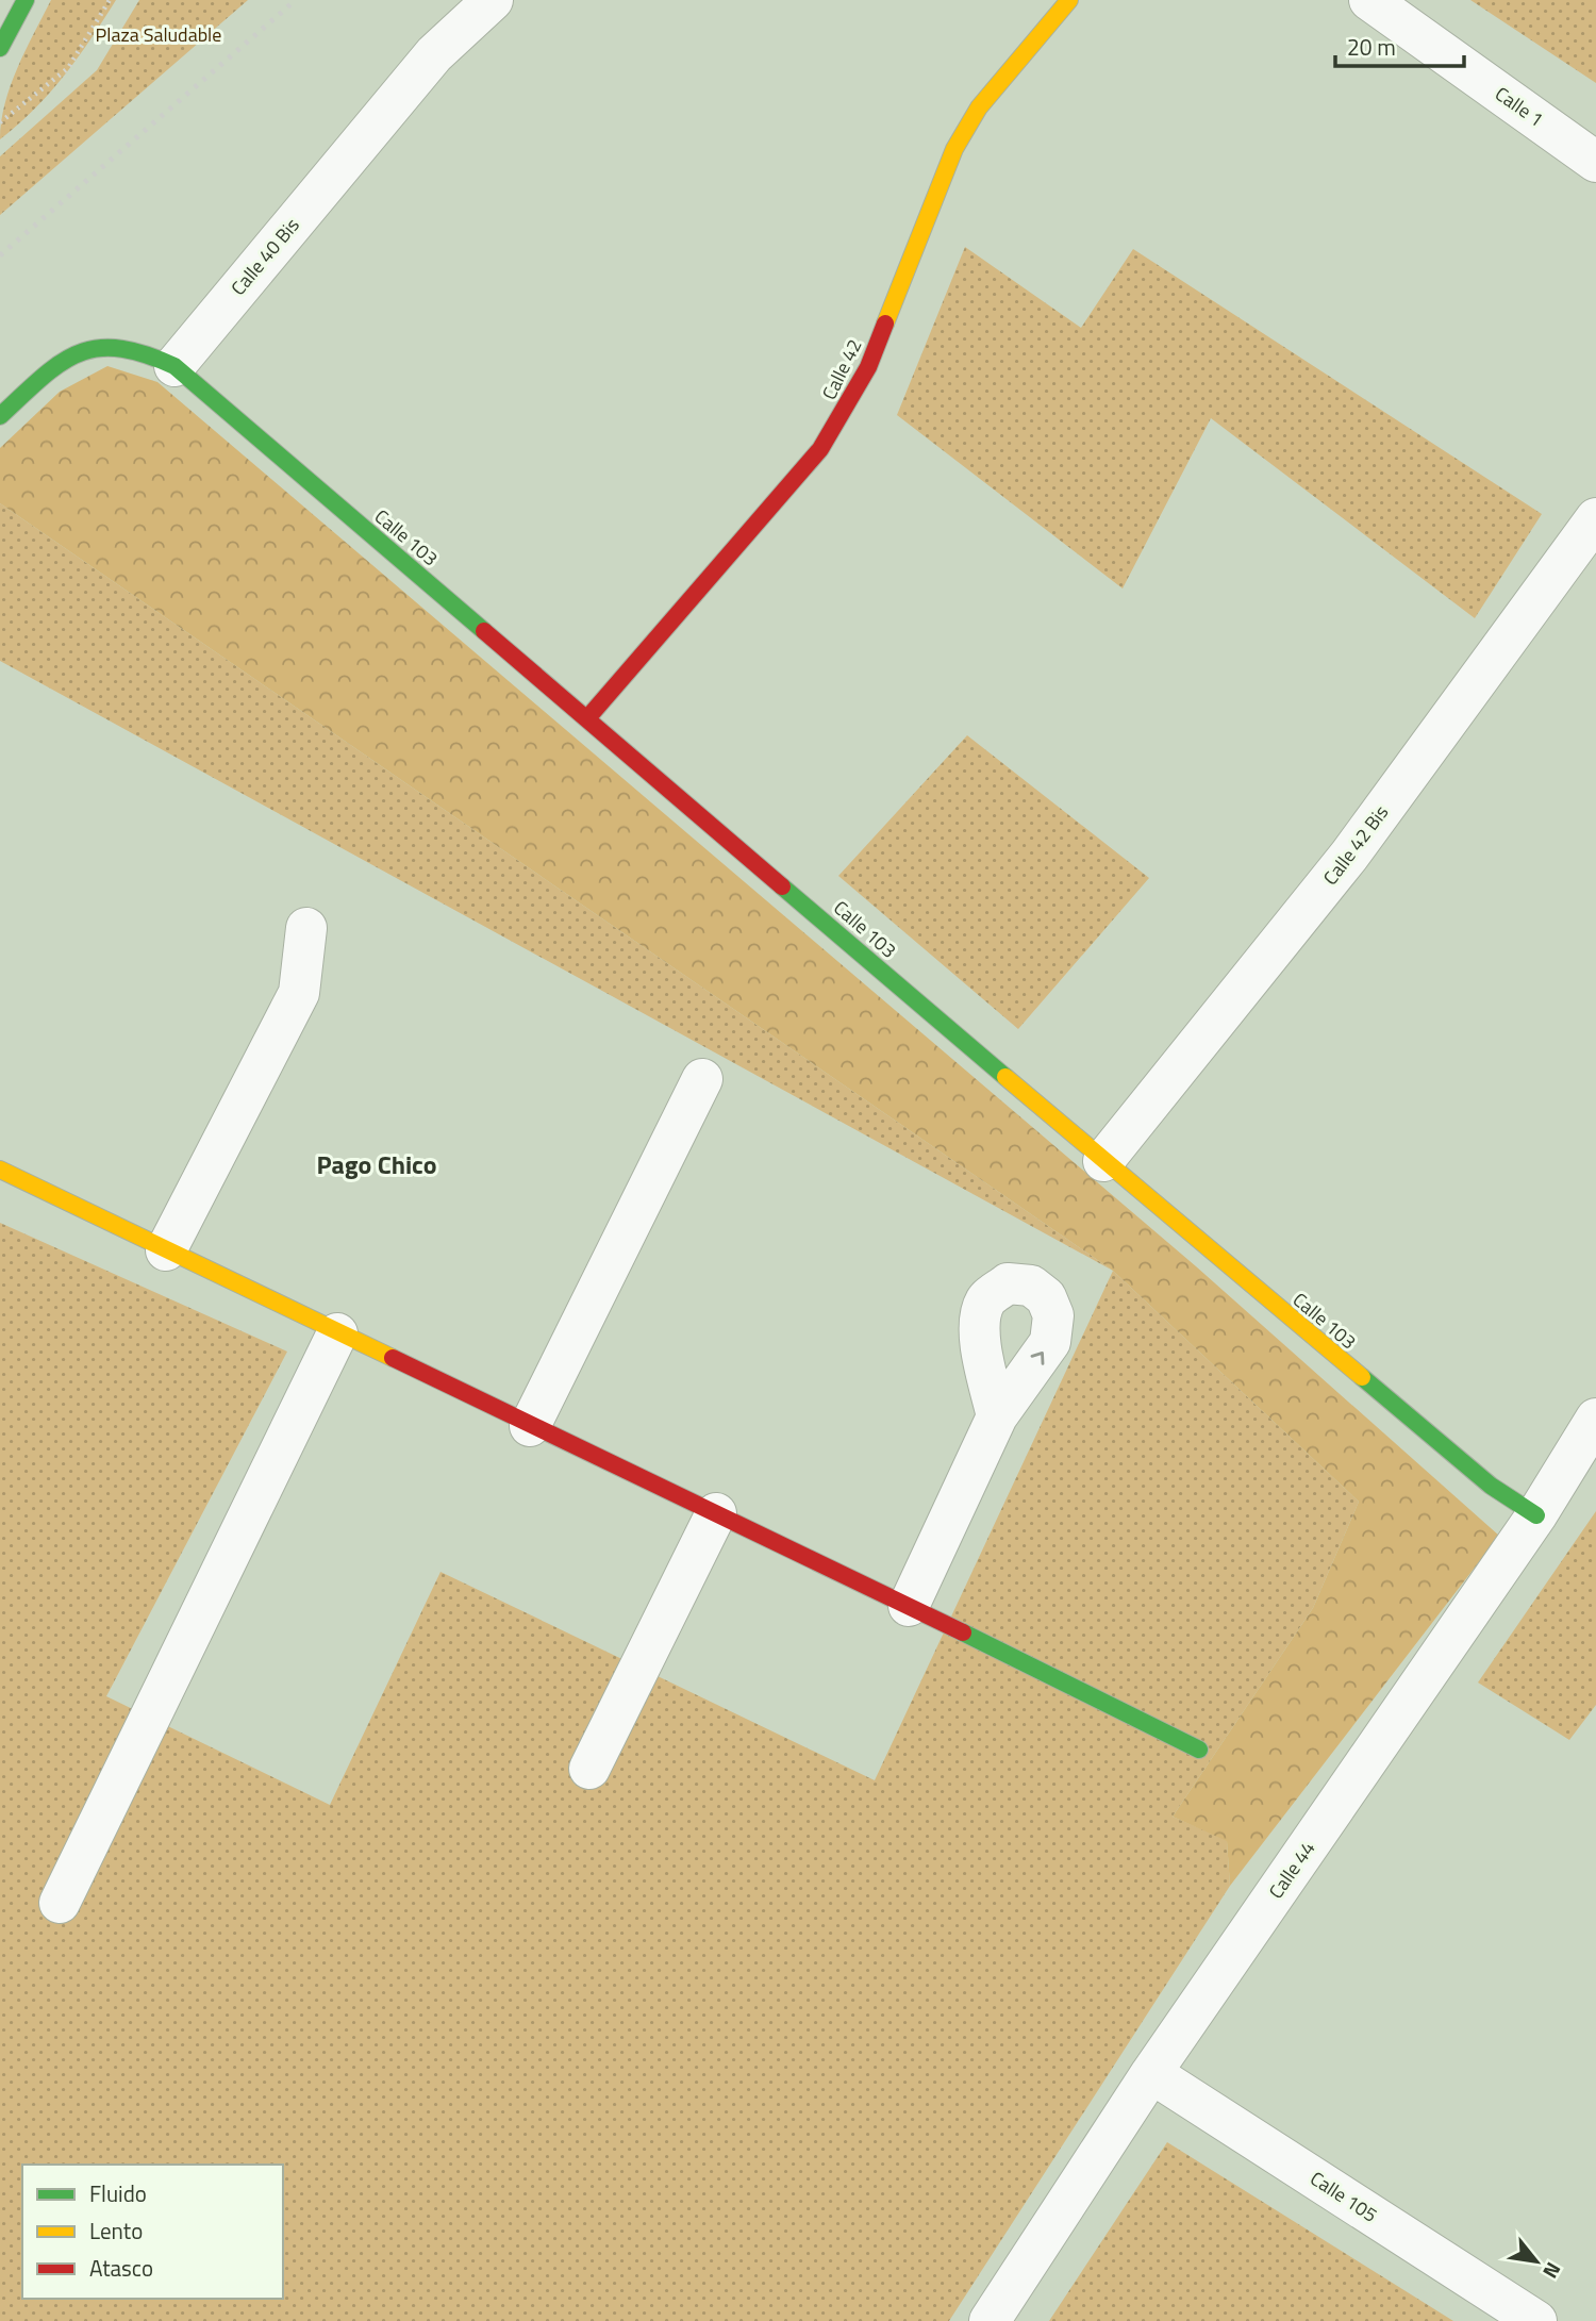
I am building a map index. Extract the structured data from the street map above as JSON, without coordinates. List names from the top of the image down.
{
  "streets": {
    "street": [
      "Calle 1",
      "Calle 40 Bis",
      "Calle 42",
      "Calle 103",
      "Calle 42 Bis",
      "Calle 44",
      "Calle 105"
    ]
  },
  "crossings": [
    ["Calle 40 Bis", "Calle 103"],
    ["Calle 42", "Calle 103"],
    ["Calle 103", "Calle 42 Bis"],
    ["Calle 103", "Calle 44"],
    ["Calle 44", "Calle 105"]
  ],
  "districts": ["Pago Chico"],
  "parks": ["Plaza Saludable"],
  "legend": ["Fluido", "Lento", "Atasco"],
  "scale_bar": "20 m",
  "north": "bottom right"
}
